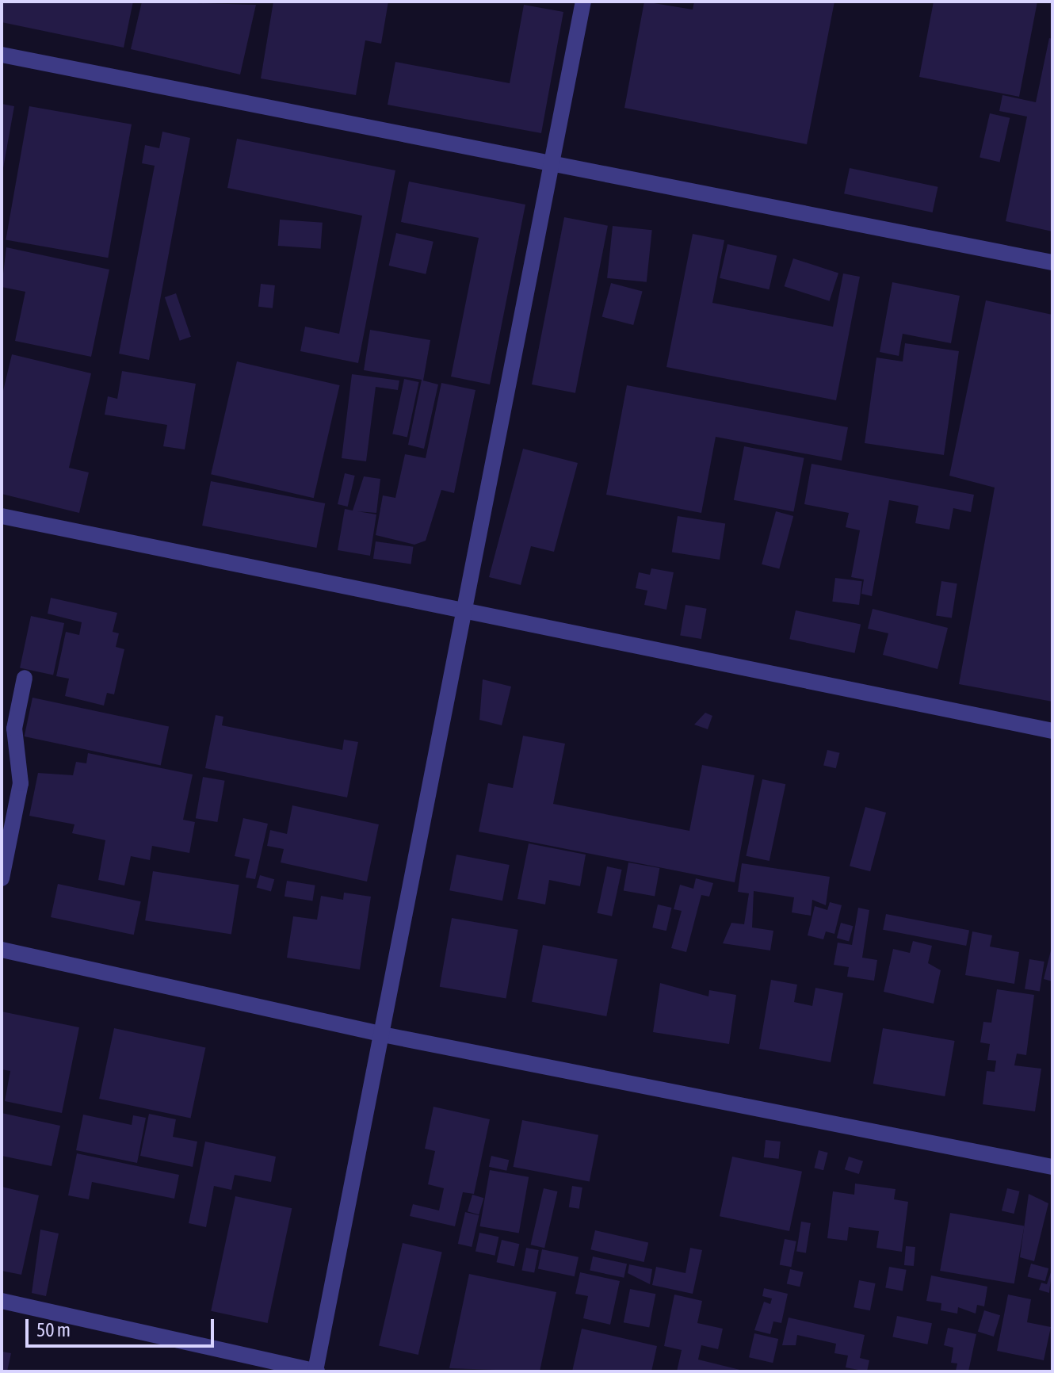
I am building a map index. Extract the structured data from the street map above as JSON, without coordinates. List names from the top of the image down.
{
  "scale_bar": "50 m"
}
